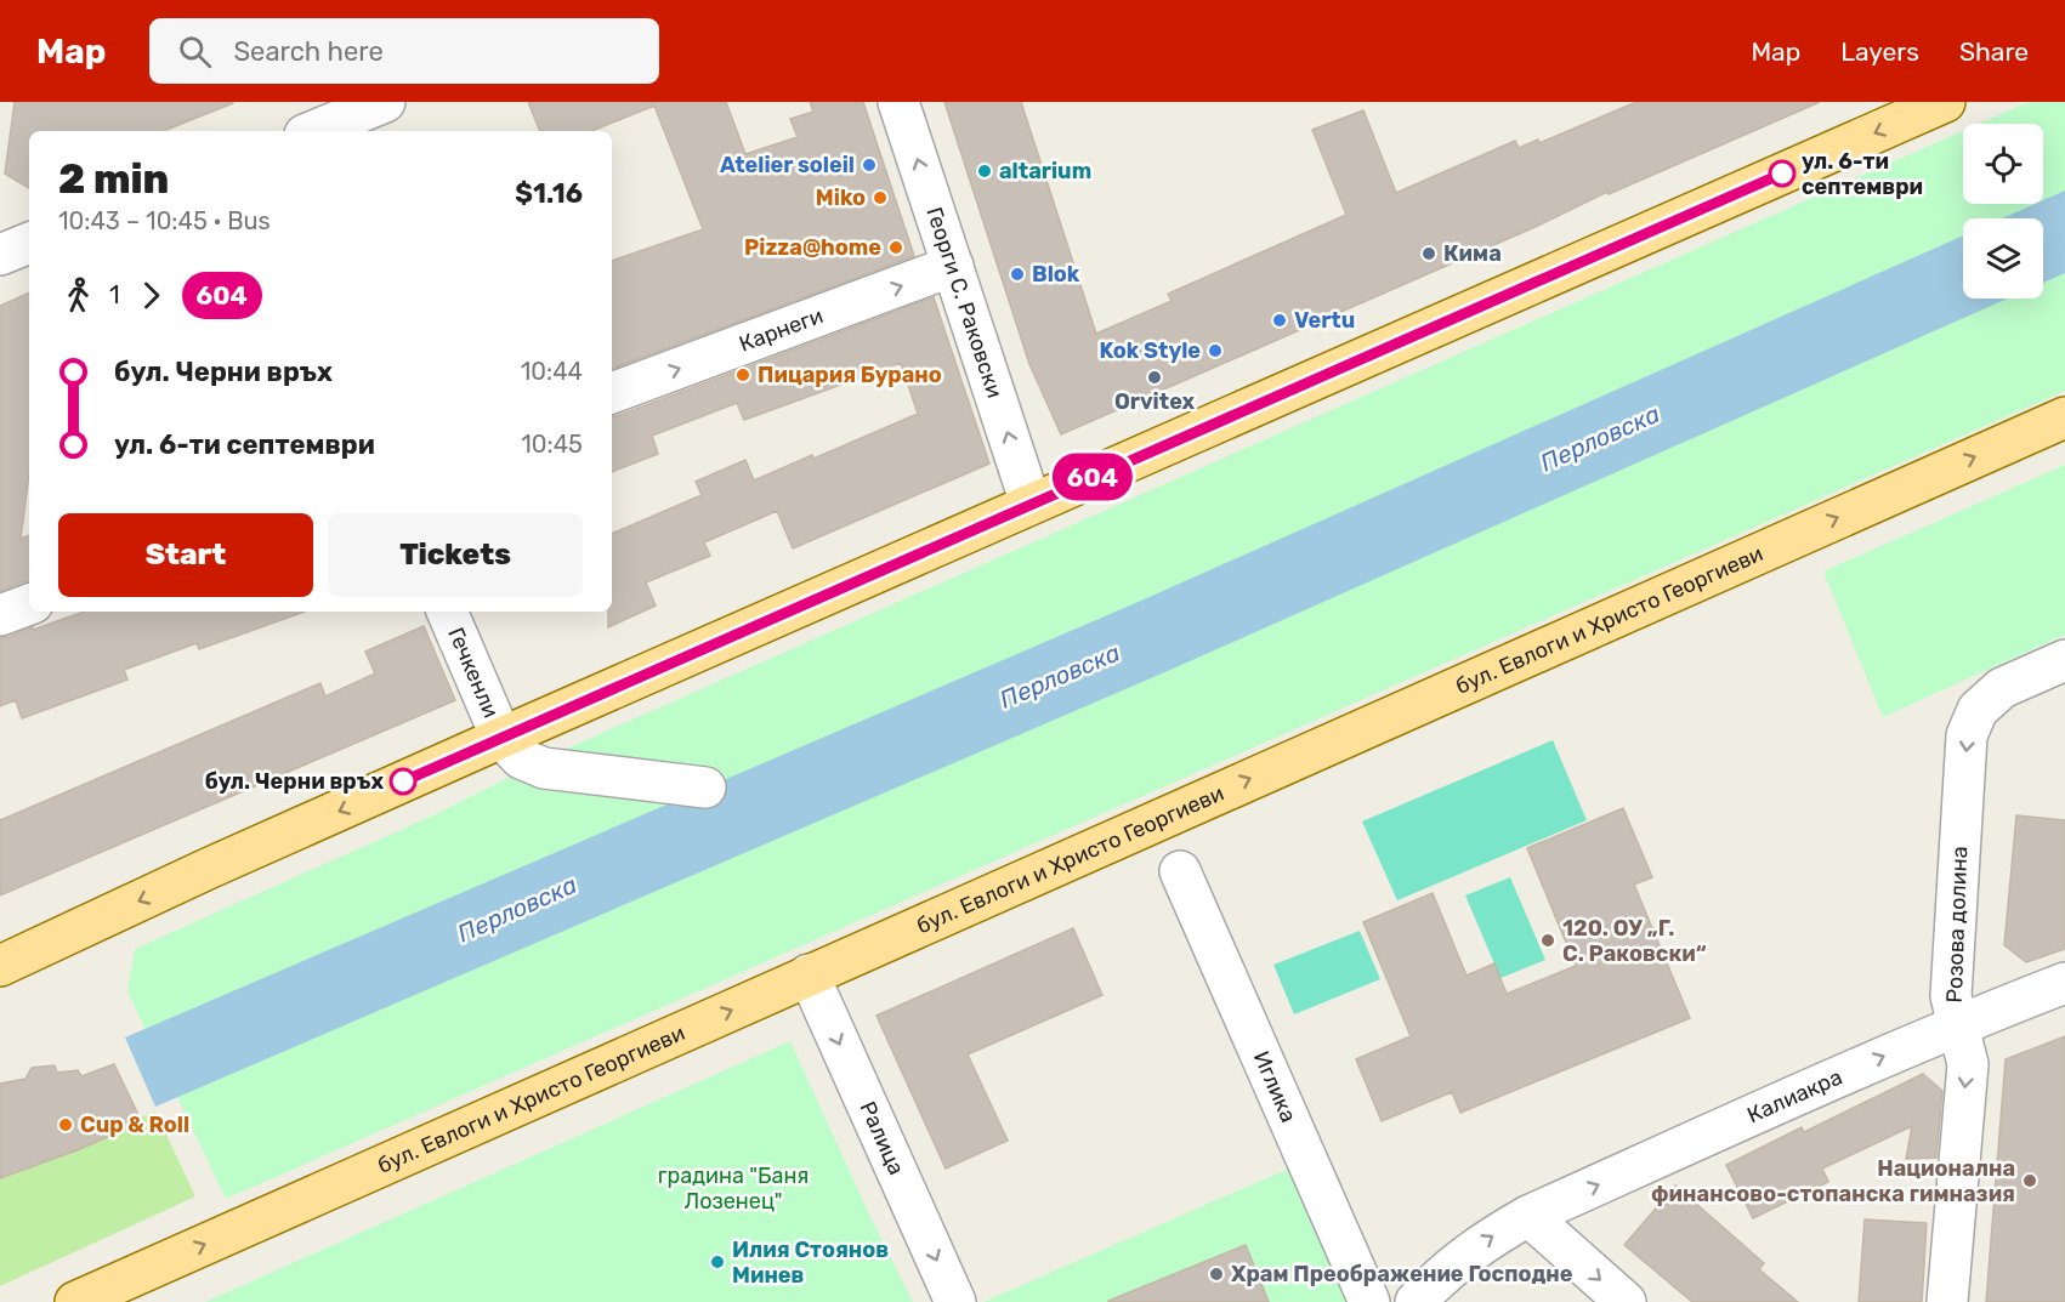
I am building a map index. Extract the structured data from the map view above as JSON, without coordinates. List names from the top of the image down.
{
  "streets": {
    "main road": ["бул. Евлоги и Христо Георгиеви"],
    "street": [
      "Георги С. Раковски",
      "Карнеги",
      "Гечкенли",
      "Розова долина",
      "Иглика",
      "Калиакра",
      "Ралица"
    ]
  },
  "crossings": [
    ["Георги С. Раковски", "Карнеги"],
    ["бул. Евлоги и Христо Георгиеви", "Ралица"],
    ["Розова долина", "Калиакра"]
  ],
  "one_way": [
    "Георги С. Раковски",
    "Карнеги",
    "Розова долина",
    "Калиакра",
    "Ралица"
  ],
  "water": ["Перловска"],
  "parks": ["градина \"Баня Лозенец\""],
  "places": [
    "Atelier soleil",
    "altarium",
    "ул. 6-ти септември",
    "Miko",
    "Pizza@home",
    "Кима",
    "Blok",
    "Vertu",
    "Kok Style",
    "Пицария Бурано",
    "Orvitex",
    "бул. Черни връх",
    "120. ОУ „Г. С. Раковски“",
    "Cup & Roll",
    "Национална финансово-стопанска гимназия",
    "Илия Стоянов Минев",
    "Храм Преображение Господне"
  ],
  "lines": ["bus line 604"],
  "page": {
    "header": "Map",
    "search": "Search here",
    "nav": ["Map", "Layers", "Share"],
    "on_map": "604",
    "heading": ["2 min", "10:43 – 10:45 · Bus", "$1.16"],
    "legs": ["1", "604"],
    "list": [
      {
        "name": "бул. Черни връх",
        "value": "10:44"
      },
      {
        "name": "ул. 6-ти септември",
        "value": "10:45"
      }
    ],
    "buttons": ["Start", "Tickets"]
  }
}
